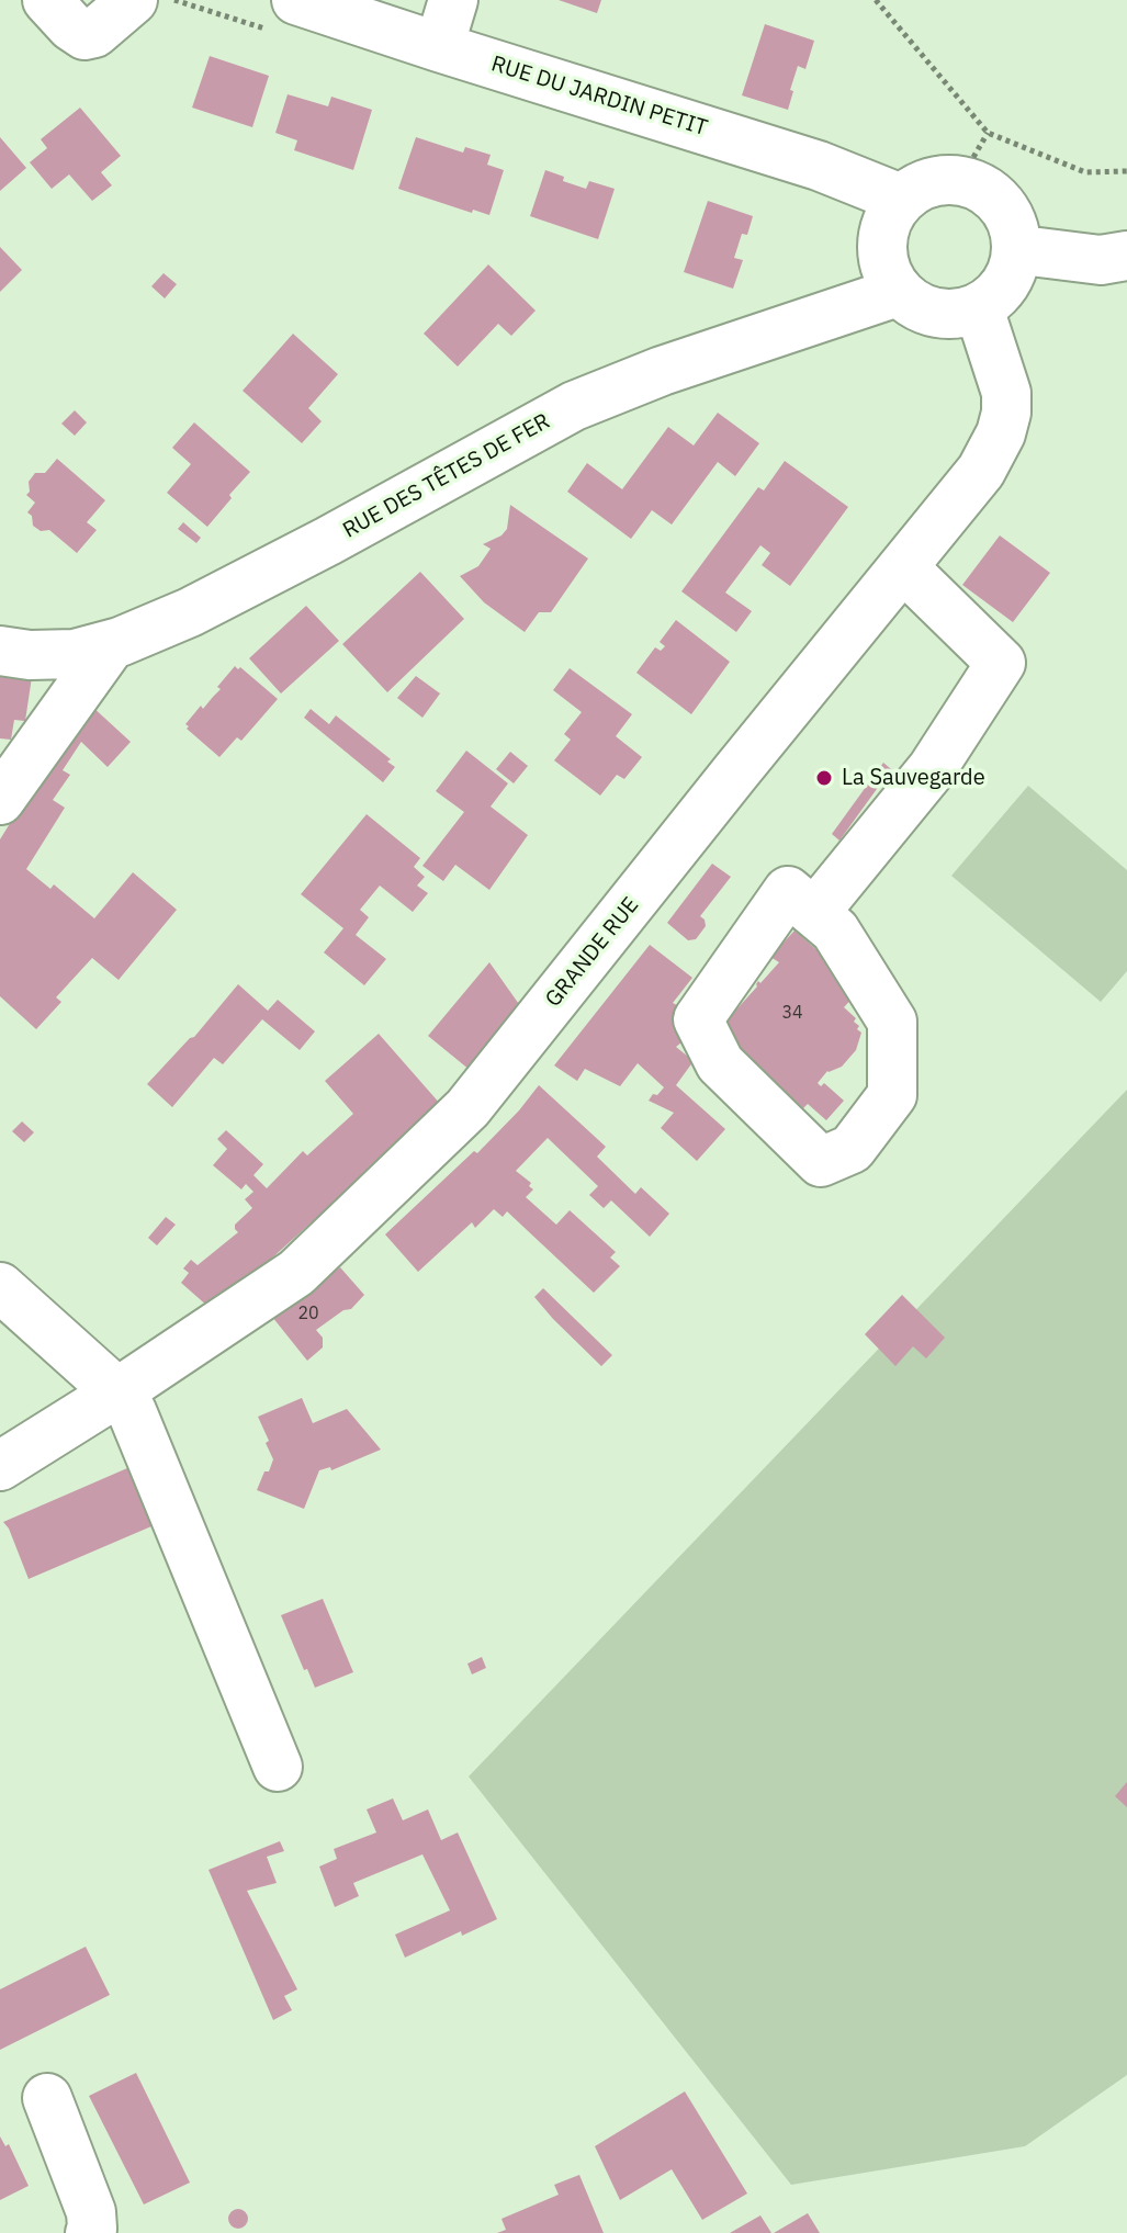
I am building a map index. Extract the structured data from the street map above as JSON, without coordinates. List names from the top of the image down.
{
  "streets": {
    "street": ["RUE DU JARDIN PETIT", "RUE DES TÊTES DE FER", "GRANDE RUE"]
  },
  "crossings": [
    ["RUE DU JARDIN PETIT", "RUE DES TÊTES DE FER"],
    ["RUE DU JARDIN PETIT", "GRANDE RUE"],
    ["RUE DES TÊTES DE FER", "GRANDE RUE"]
  ],
  "places": ["La Sauvegarde"],
  "house_numbers": ["34", "20"]
}
